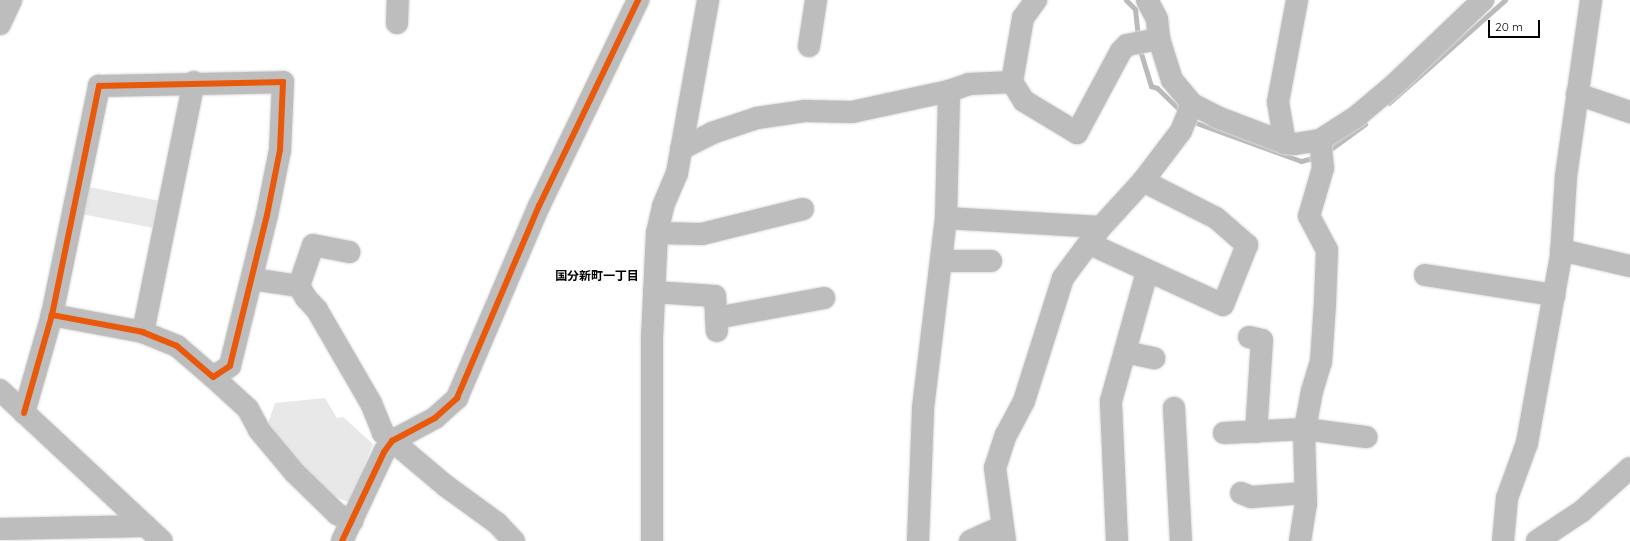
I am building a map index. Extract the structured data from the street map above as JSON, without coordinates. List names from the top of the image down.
{
  "districts": ["国分新町一丁目"],
  "scale_bar": "20 m"
}
